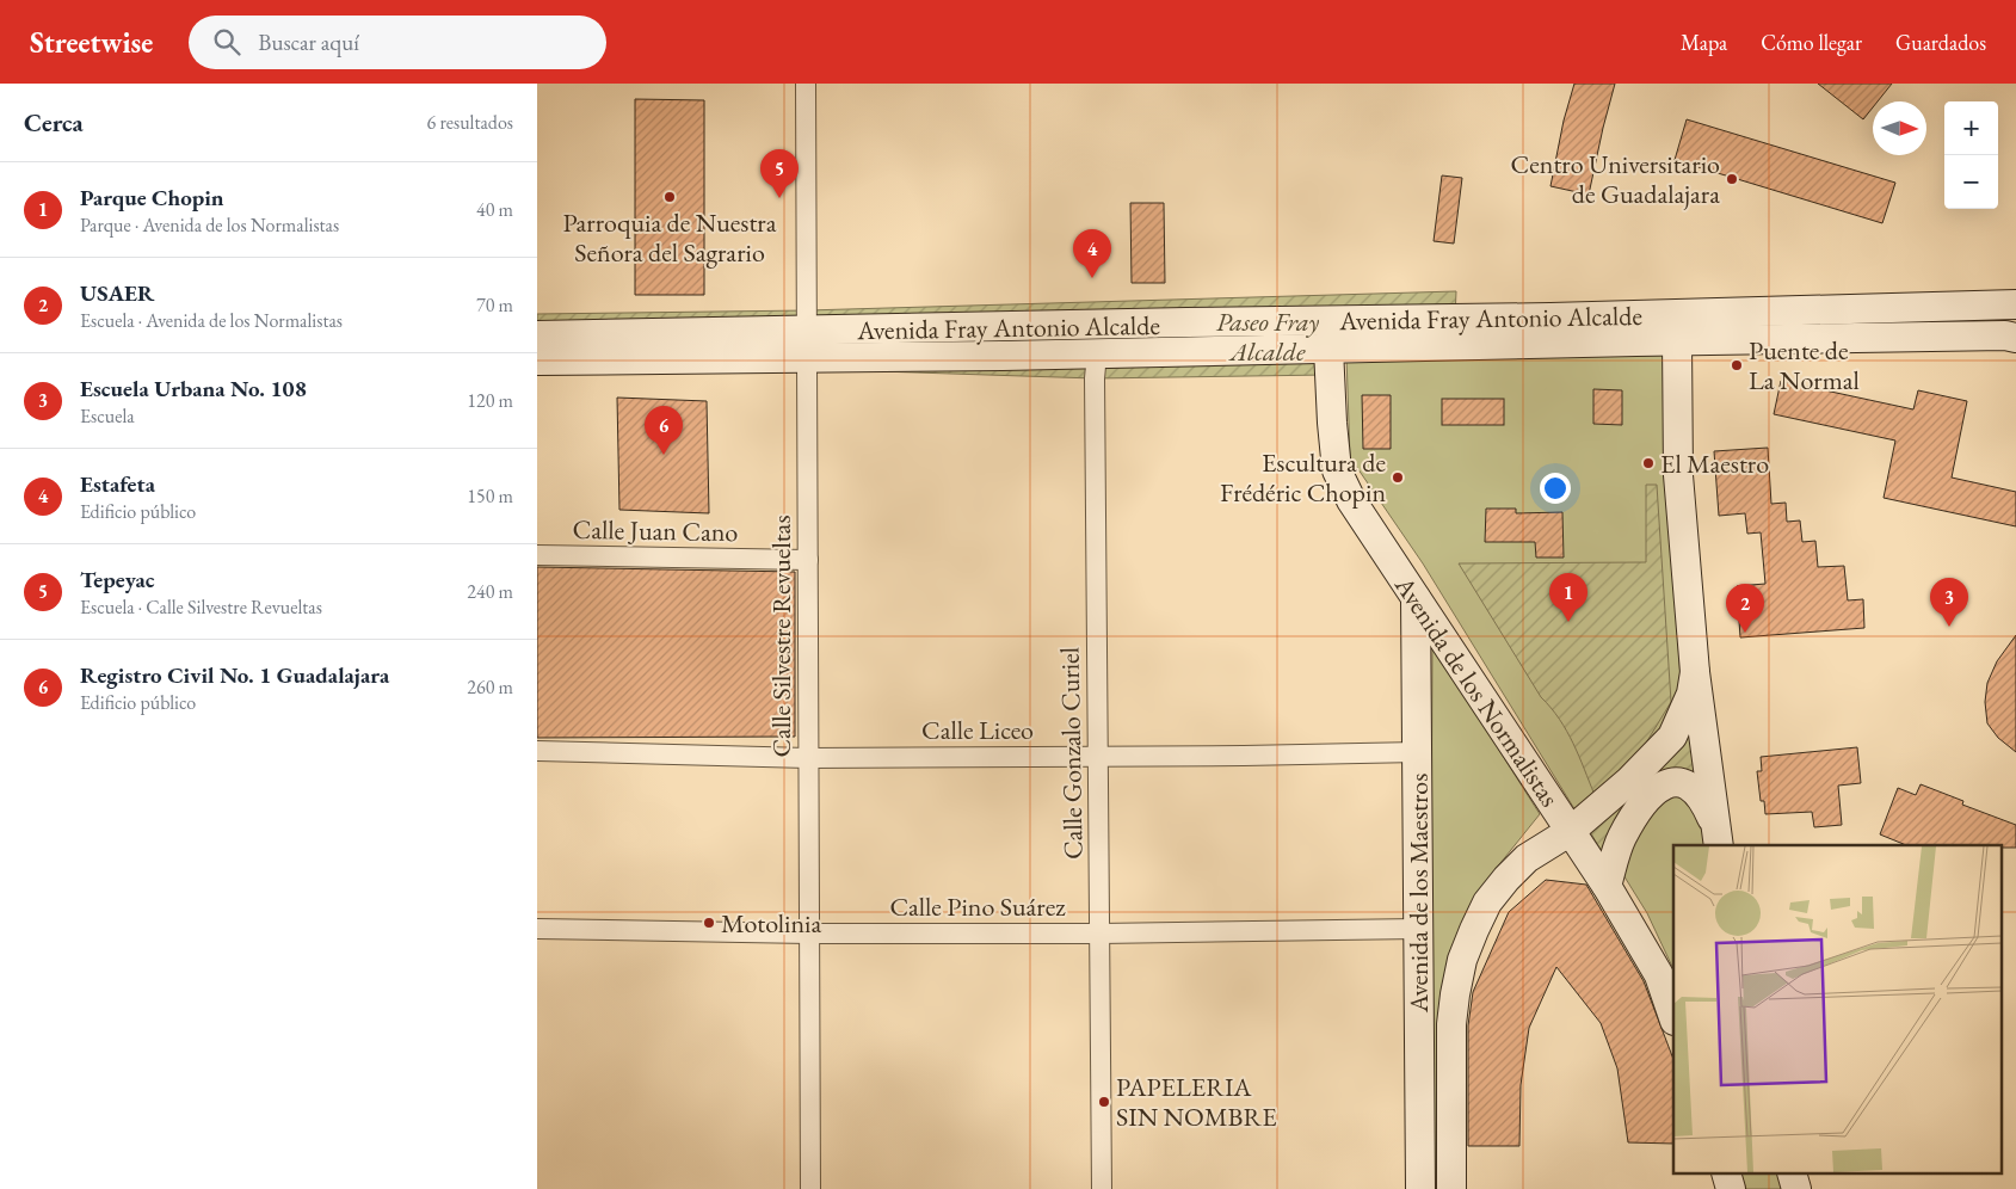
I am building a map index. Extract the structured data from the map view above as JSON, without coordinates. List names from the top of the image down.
{
  "streets": {
    "street": [
      "Avenida Fray Antonio Alcalde",
      "Calle Juan Cano",
      "Calle Silvestre Revueltas",
      "Avenida de los Normalistas",
      "Calle Liceo",
      "Calle Gonzalo Curiel",
      "Avenida de los Maestros",
      "Calle Pino Suárez"
    ]
  },
  "crossings": [
    ["Avenida Fray Antonio Alcalde", "Calle Silvestre Revueltas"],
    ["Avenida Fray Antonio Alcalde", "Avenida de los Normalistas"],
    ["Avenida Fray Antonio Alcalde", "Calle Gonzalo Curiel"],
    ["Calle Juan Cano", "Calle Silvestre Revueltas"],
    ["Calle Silvestre Revueltas", "Calle Liceo"],
    ["Calle Silvestre Revueltas", "Calle Pino Suárez"],
    ["Avenida de los Normalistas", "Avenida de los Maestros"],
    ["Calle Liceo", "Calle Gonzalo Curiel"],
    ["Calle Liceo", "Avenida de los Maestros"],
    ["Calle Gonzalo Curiel", "Calle Pino Suárez"],
    ["Avenida de los Maestros", "Calle Pino Suárez"]
  ],
  "parks": ["Paseo Fray Alcalde"],
  "places": [
    "Centro Universitario de Guadalajara",
    "Parroquia de Nuestra Señora del Sagrario",
    "Puente de La Normal",
    "El Maestro",
    "Escultura de Frédéric Chopin",
    "Motolinia",
    "PAPELERIA SIN NOMBRE"
  ],
  "north": "right",
  "page": {
    "header": "Streetwise",
    "search": "Buscar aquí",
    "nav": ["Mapa", "Cómo llegar", "Guardados"],
    "heading": ["Cerca", "6 resultados"],
    "map_buttons": ["+", "−"],
    "pins": [
      "5",
      "4",
      "6",
      "1",
      "3",
      "2"
    ],
    "list": [
      {
        "mark": "1",
        "name": "Parque Chopin",
        "note": "Parque · Avenida de los Normalistas",
        "value": "40 m"
      },
      {
        "mark": "2",
        "name": "USAER",
        "note": "Escuela · Avenida de los Normalistas",
        "value": "70 m"
      },
      {
        "mark": "3",
        "name": "Escuela Urbana No. 108",
        "note": "Escuela",
        "value": "120 m"
      },
      {
        "mark": "4",
        "name": "Estafeta",
        "note": "Edificio público",
        "value": "150 m"
      },
      {
        "mark": "5",
        "name": "Tepeyac",
        "note": "Escuela · Calle Silvestre Revueltas",
        "value": "240 m"
      },
      {
        "mark": "6",
        "name": "Registro Civil No. 1 Guadalajara",
        "note": "Edificio público",
        "value": "260 m"
      }
    ]
  }
}
